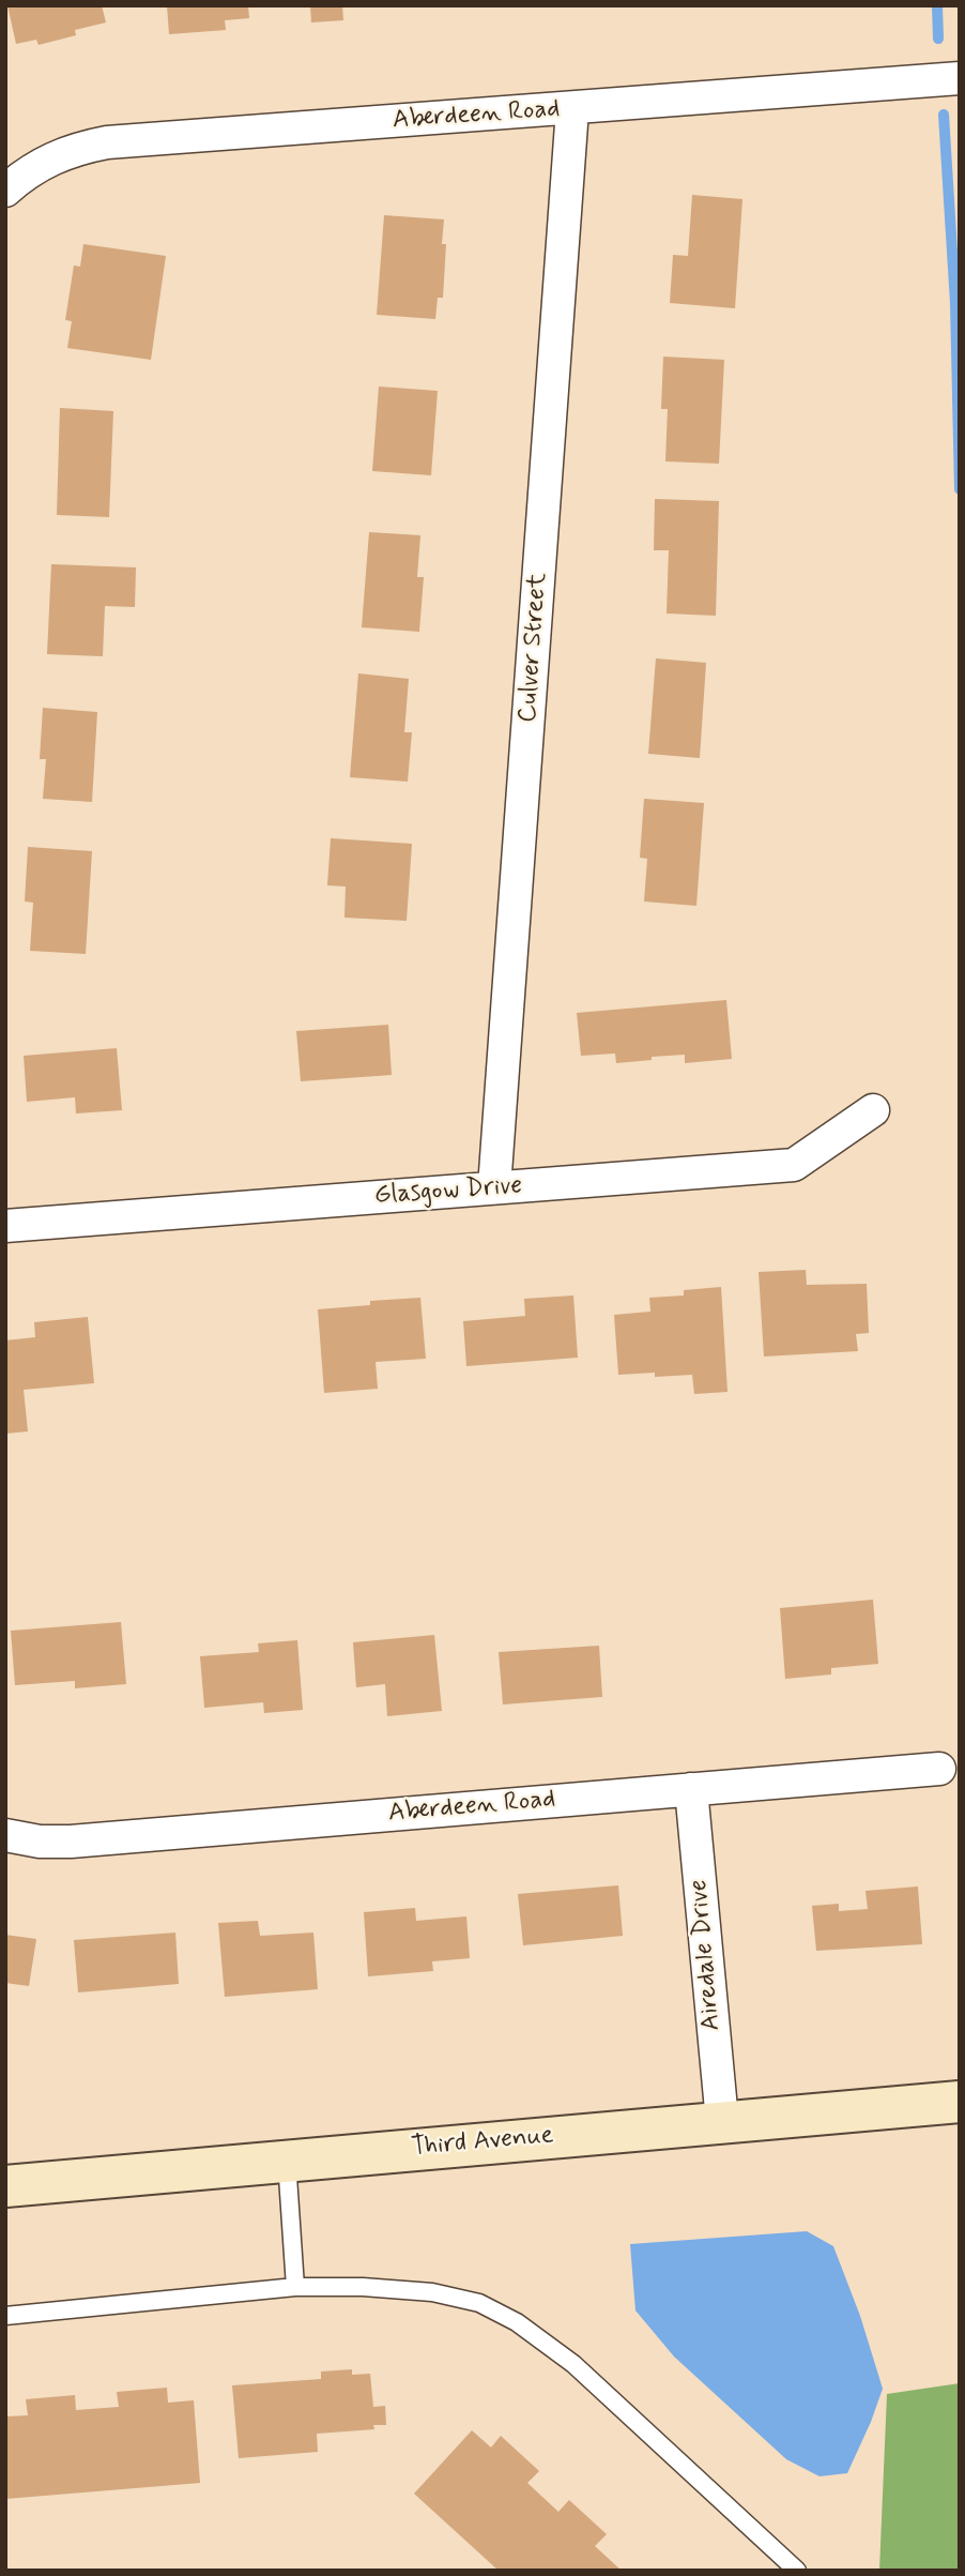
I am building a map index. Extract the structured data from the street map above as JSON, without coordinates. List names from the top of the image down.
{
  "streets": {
    "street": [
      "Aberdeen Road",
      "Culver Street",
      "Glasgow Drive",
      "Airedale Drive",
      "Third Avenue"
    ]
  },
  "crossings": [
    ["Aberdeen Road", "Culver Street"],
    ["Aberdeen Road", "Airedale Drive"],
    ["Culver Street", "Glasgow Drive"],
    ["Airedale Drive", "Third Avenue"]
  ]
}
